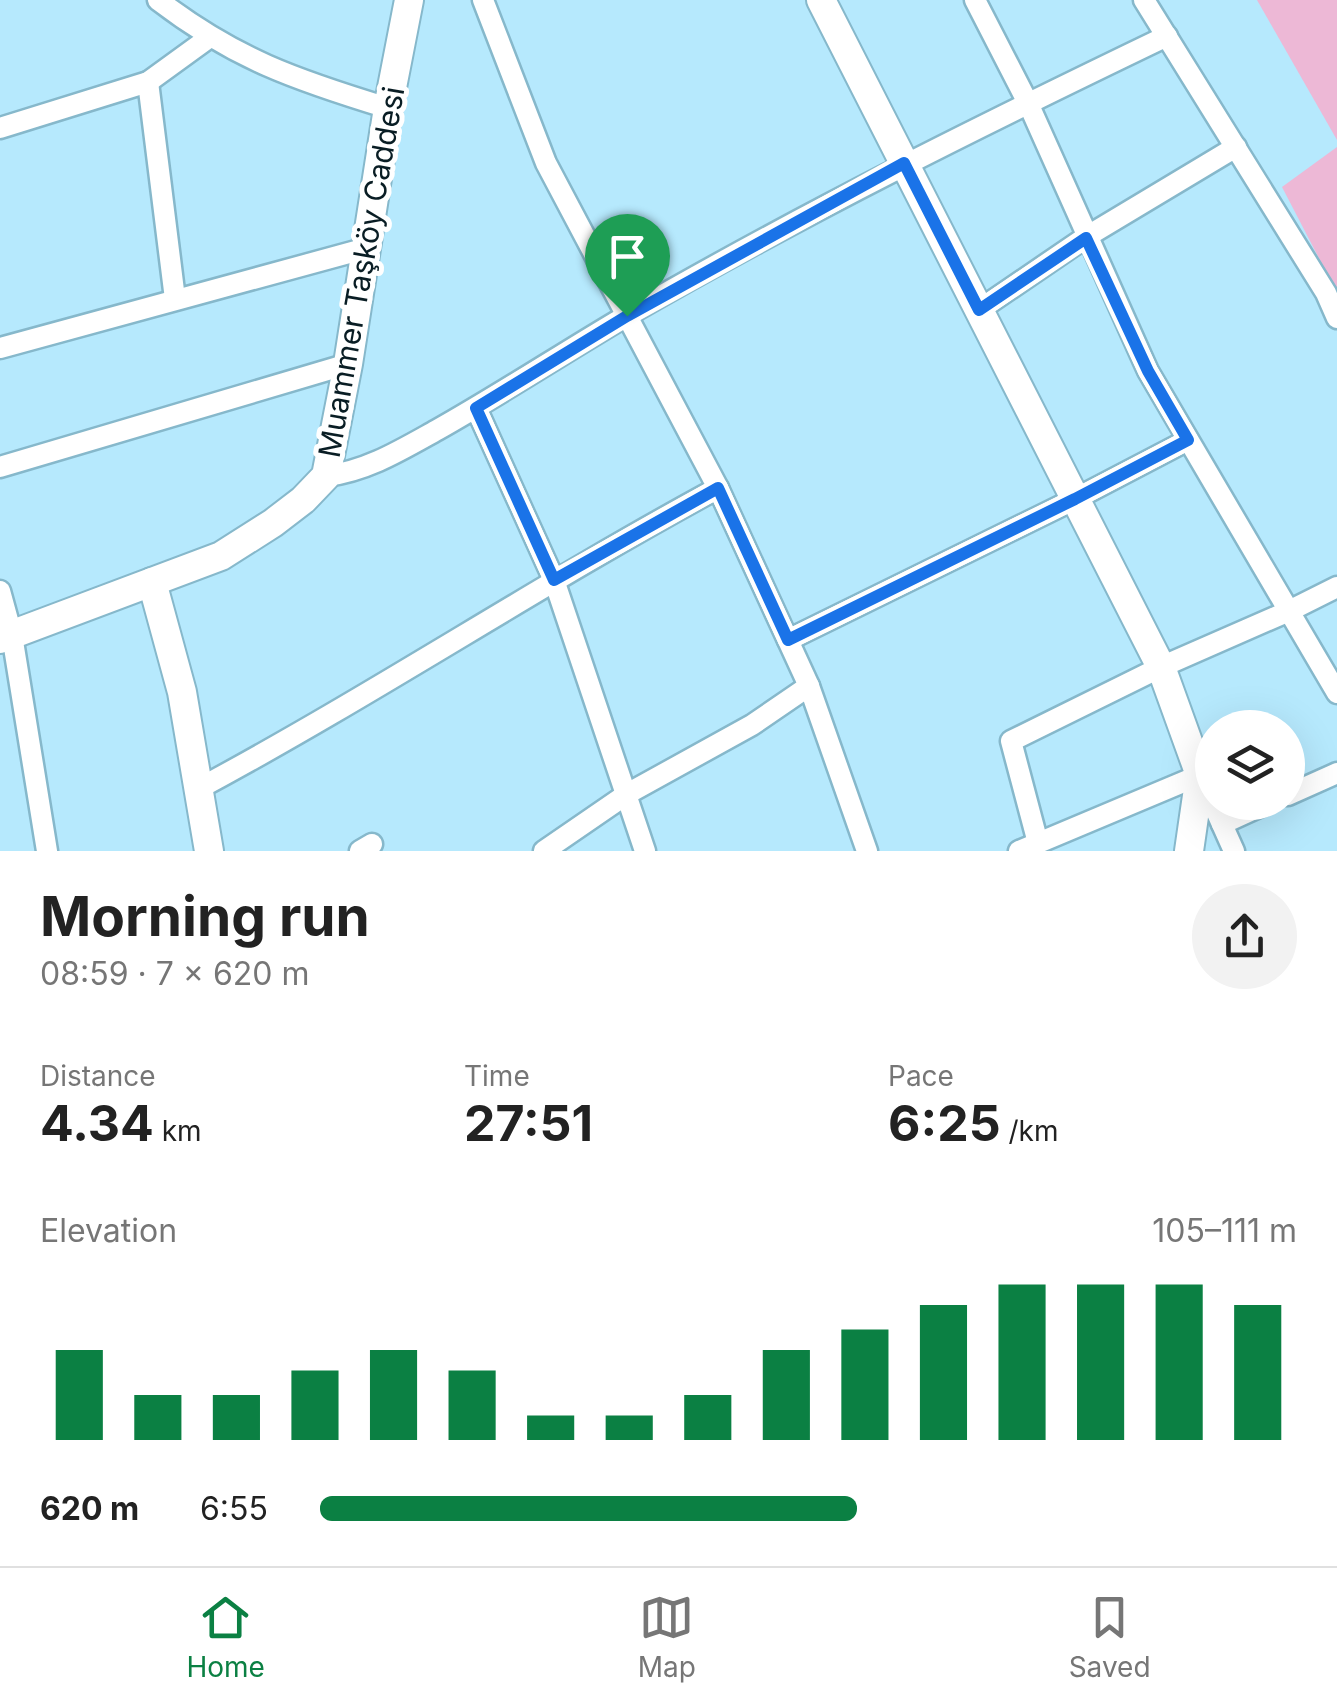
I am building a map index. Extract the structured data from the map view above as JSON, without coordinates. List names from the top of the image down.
{
  "streets": {
    "street": ["Muammer Taşköy Caddesi"]
  },
  "page": {
    "heading": ["Morning run", "08:59 · 7 × 620 m"],
    "stats": [
      ["Distance", "4.34 km"],
      ["Time", "27:51"],
      ["Pace", "6:25 /km"]
    ],
    "chart": ["Elevation", "105–111 m"],
    "list": [
      {
        "name": "620 m",
        "note": "6:55"
      }
    ],
    "tabs": ["Home", "Map", "Saved"]
  }
}
